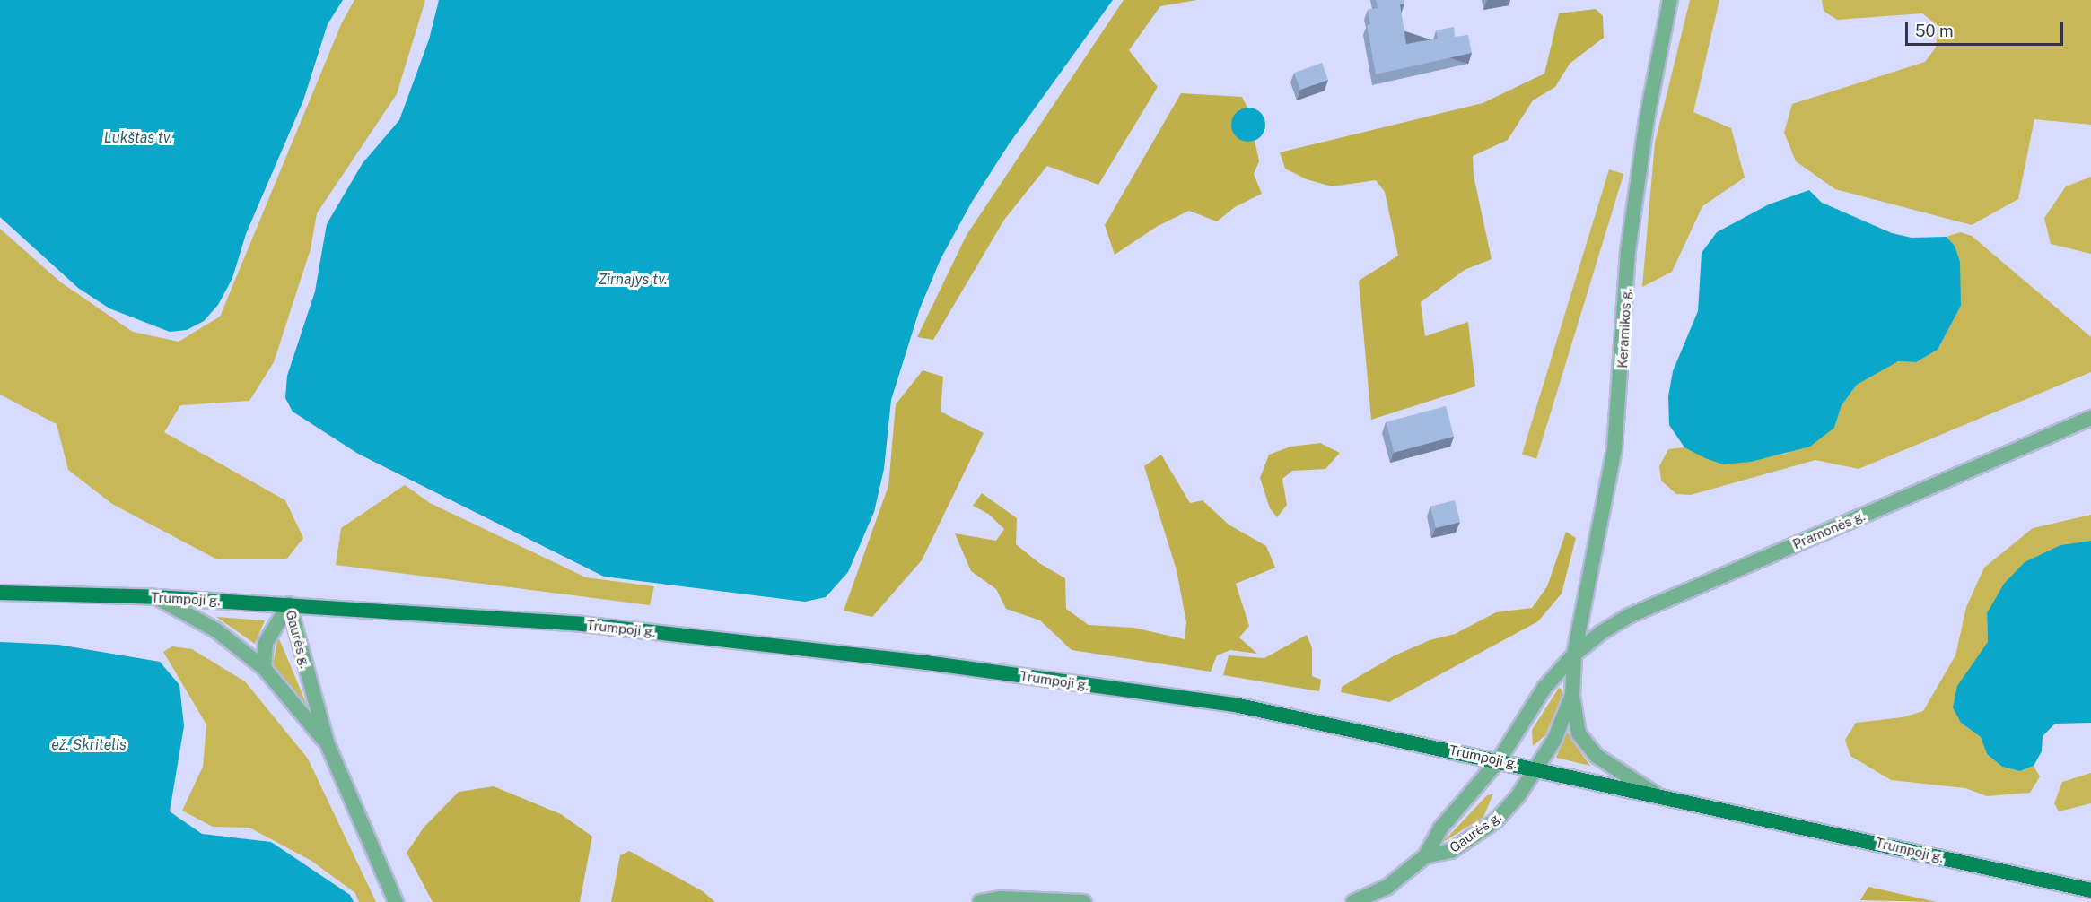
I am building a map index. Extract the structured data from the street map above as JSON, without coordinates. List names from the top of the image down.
{
  "streets": {
    "main road": ["Trumpoji g."],
    "street": ["Keramikos g.", "Pramonės g.", "Gaurės g."]
  },
  "crossings": [
    ["Keramikos g.", "Pramonės g."],
    ["Pramonės g.", "Trumpoji g."],
    ["Pramonės g.", "Gaurės g."],
    ["Trumpoji g.", "Gaurės g."]
  ],
  "water": ["Lukštas tv.", "Zirnajys tv.", "ež. Skritelis"],
  "scale_bar": "50 m"
}
